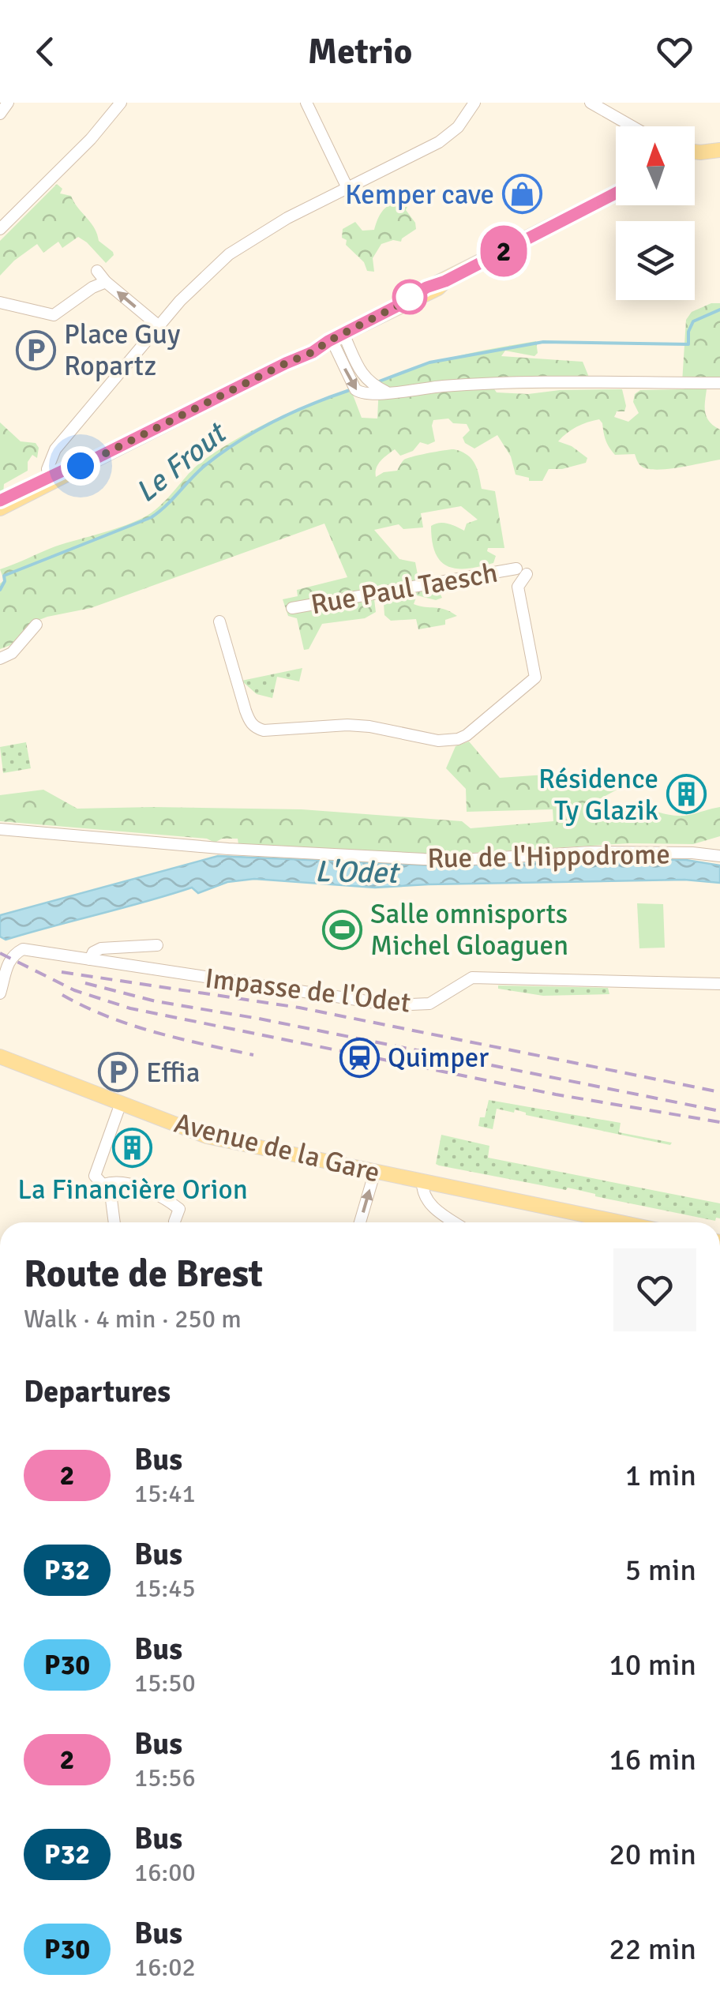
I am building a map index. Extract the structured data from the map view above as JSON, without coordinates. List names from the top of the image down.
{
  "streets": {
    "main road": ["Avenue de la Gare"],
    "street": ["Rue Paul Taesch", "Rue de l'Hippodrome", "Impasse de l'Odet"]
  },
  "water": ["Le Frout", "L'Odet"],
  "places": {
    "shop": ["Kemper cave"],
    "parking": ["Place Guy Ropartz", "Effia"],
    "building": ["Résidence Ty Glazik", "La Financière Orion"],
    "sports": ["Salle omnisports Michel Gloaguen"],
    "station": ["Quimper"]
  },
  "lines": ["bus line 2"],
  "north": "top",
  "page": {
    "header": "Metrio",
    "on_map": "2",
    "heading": [
      ["Route de Brest", "Walk · 4 min · 250 m"],
      "Departures"
    ],
    "list": [
      {
        "mark": "2",
        "name": "Bus",
        "note": "15:41",
        "value": "1 min"
      },
      {
        "mark": "P32",
        "name": "Bus",
        "note": "15:45",
        "value": "5 min"
      },
      {
        "mark": "P30",
        "name": "Bus",
        "note": "15:50",
        "value": "10 min"
      },
      {
        "mark": "2",
        "name": "Bus",
        "note": "15:56",
        "value": "16 min"
      },
      {
        "mark": "P32",
        "name": "Bus",
        "note": "16:00",
        "value": "20 min"
      },
      {
        "mark": "P30",
        "name": "Bus",
        "note": "16:02",
        "value": "22 min"
      }
    ]
  }
}
